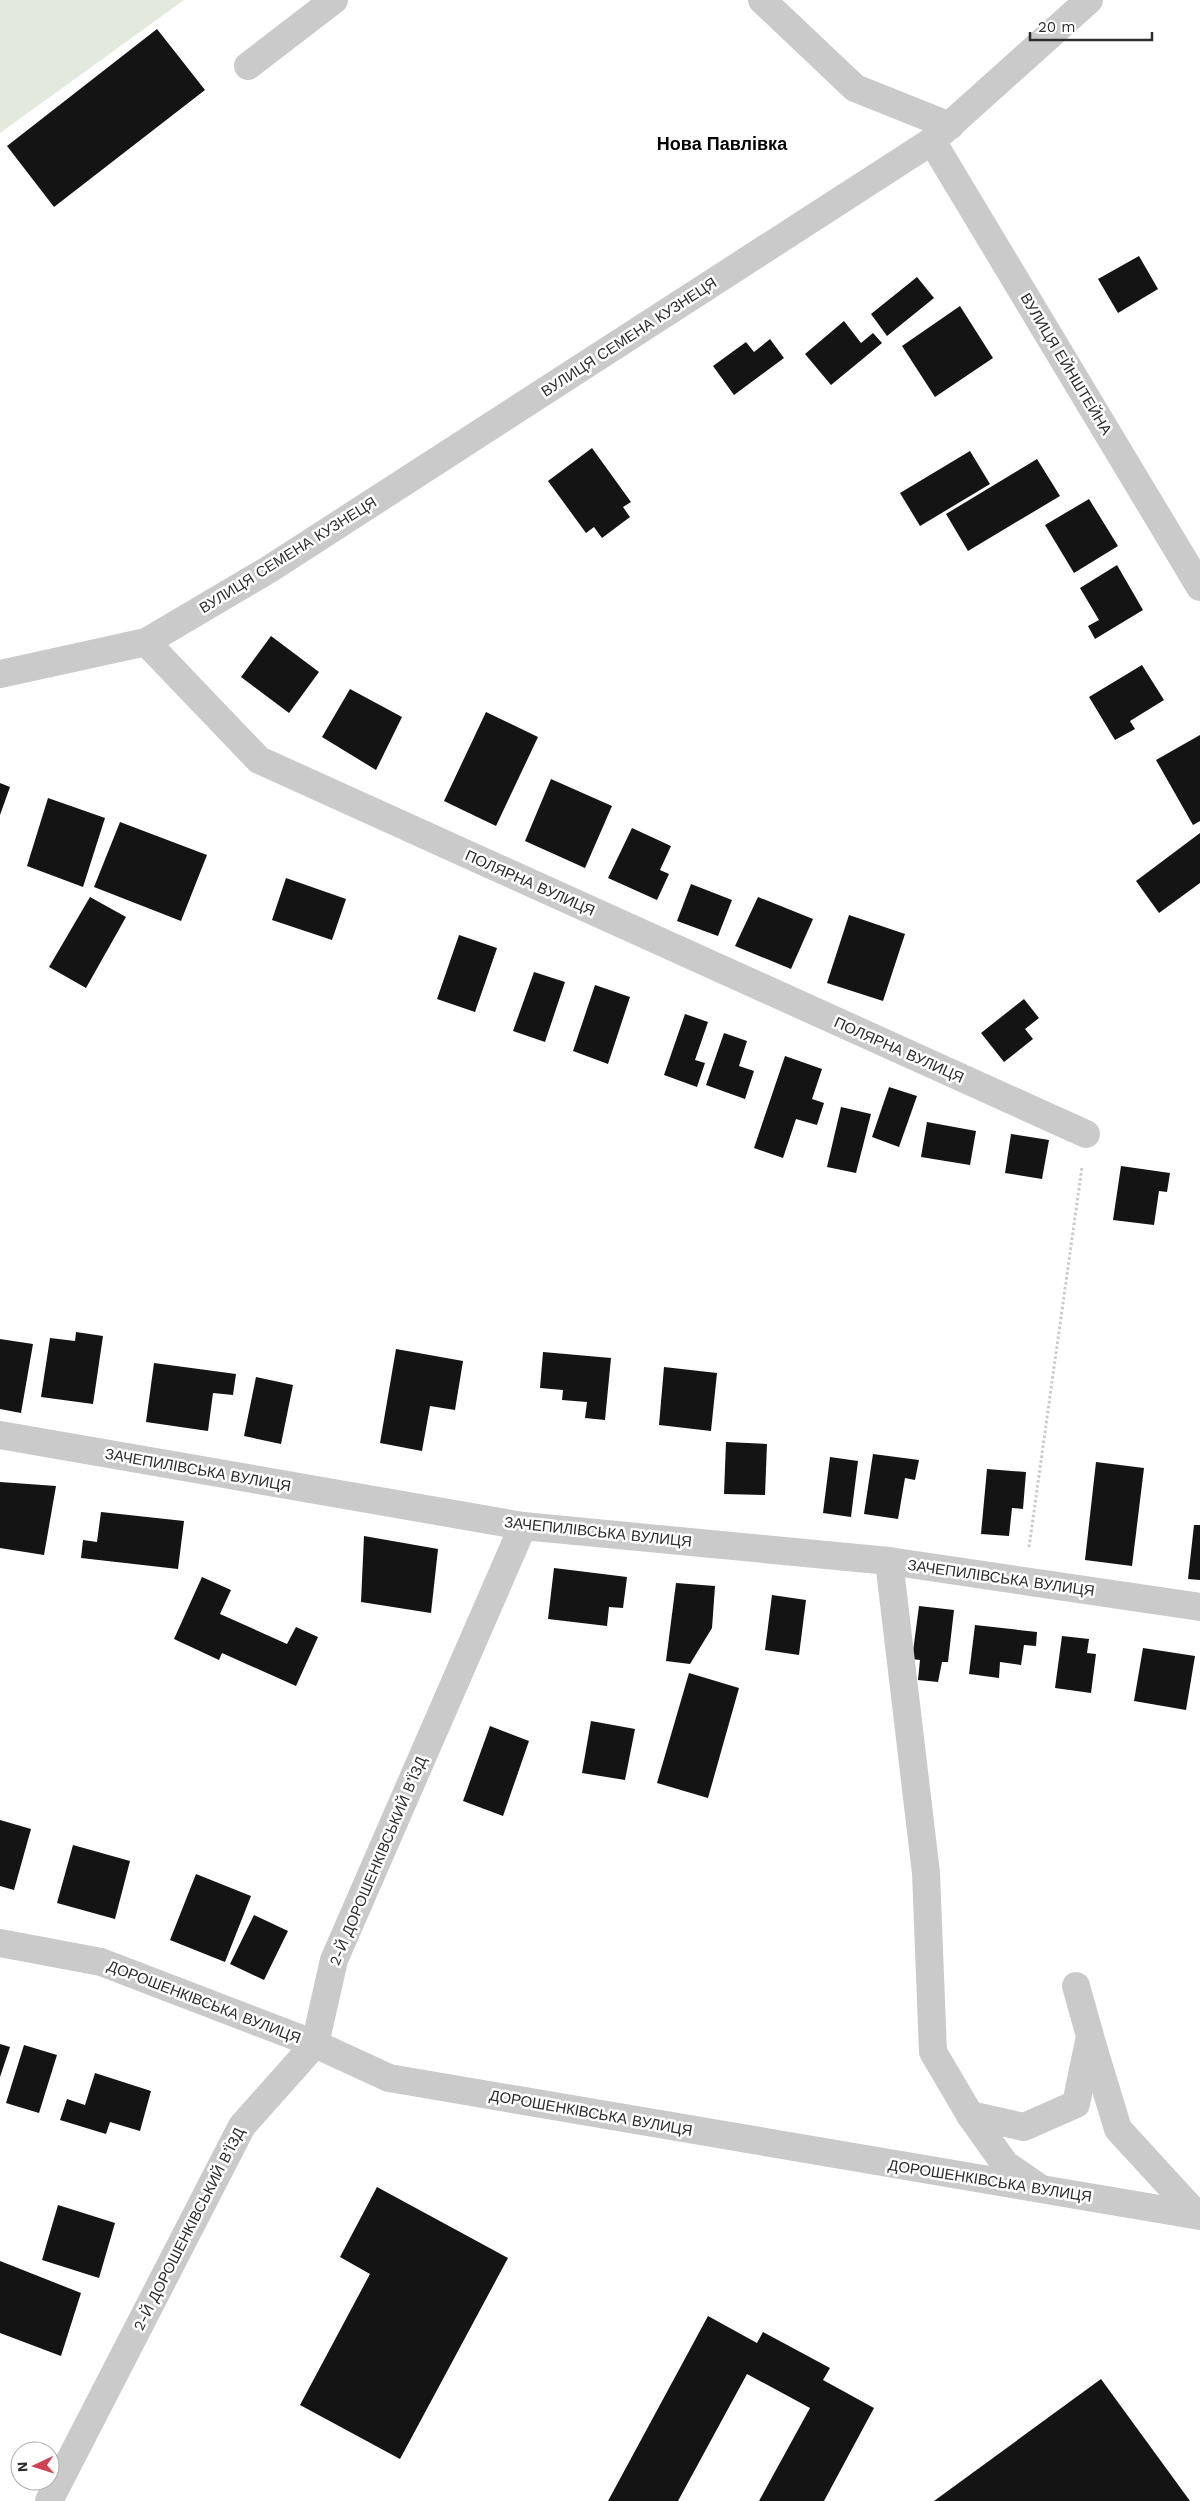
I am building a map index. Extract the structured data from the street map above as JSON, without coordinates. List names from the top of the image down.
{
  "streets": {
    "street": [
      "ВУЛИЦЯ СЕМЕНА КУЗНЕЦЯ",
      "ВУЛИЦЯ ЕЙНШТЕЙНА",
      "ПОЛЯРНА ВУЛИЦЯ",
      "ЗАЧЕПИЛІВСЬКА ВУЛИЦЯ",
      "2-Й ДОРОШЕНКІВСЬКИЙ В’ЇЗД",
      "ДОРОШЕНКІВСЬКА ВУЛИЦЯ"
    ]
  },
  "crossings": [
    ["ВУЛИЦЯ СЕМЕНА КУЗНЕЦЯ", "ВУЛИЦЯ ЕЙНШТЕЙНА"],
    ["ВУЛИЦЯ СЕМЕНА КУЗНЕЦЯ", "ПОЛЯРНА ВУЛИЦЯ"],
    ["ЗАЧЕПИЛІВСЬКА ВУЛИЦЯ", "2-Й ДОРОШЕНКІВСЬКИЙ В’ЇЗД"],
    ["2-Й ДОРОШЕНКІВСЬКИЙ В’ЇЗД", "ДОРОШЕНКІВСЬКА ВУЛИЦЯ"]
  ],
  "districts": ["Нова Павлівка"],
  "scale_bar": "20 m",
  "north": "left"
}
